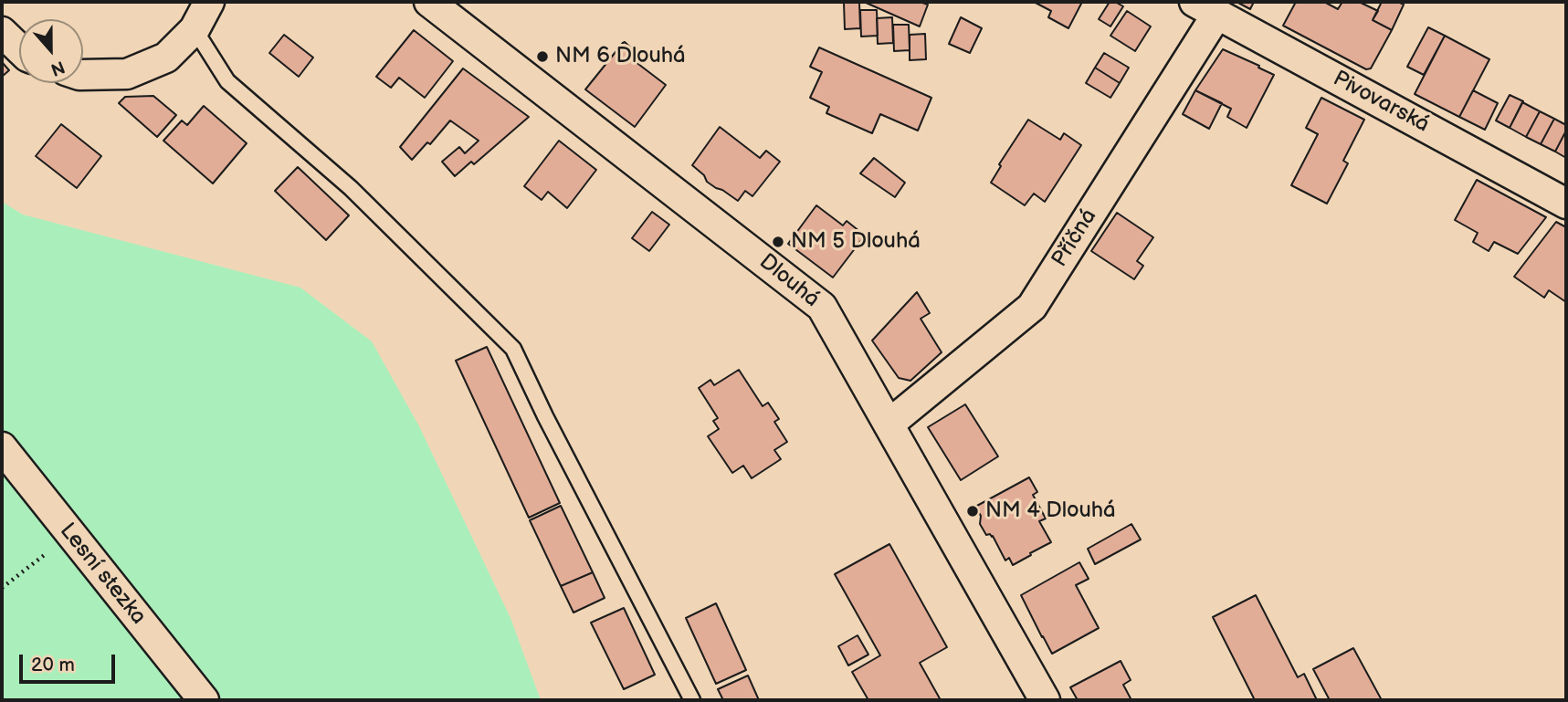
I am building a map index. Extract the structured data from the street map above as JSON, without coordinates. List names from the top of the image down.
{
  "streets": {
    "street": [
      "Pivovarská",
      "Příčná",
      "Dlouhá",
      "Lesní stezka"
    ]
  },
  "crossings": [
    ["Pivovarská", "Příčná"],
    ["Příčná", "Dlouhá"]
  ],
  "places": ["NM 6 Dlouhá", "NM 5 Dlouhá", "NM 4 Dlouhá"],
  "scale_bar": "20 m",
  "north": "bottom"
}
